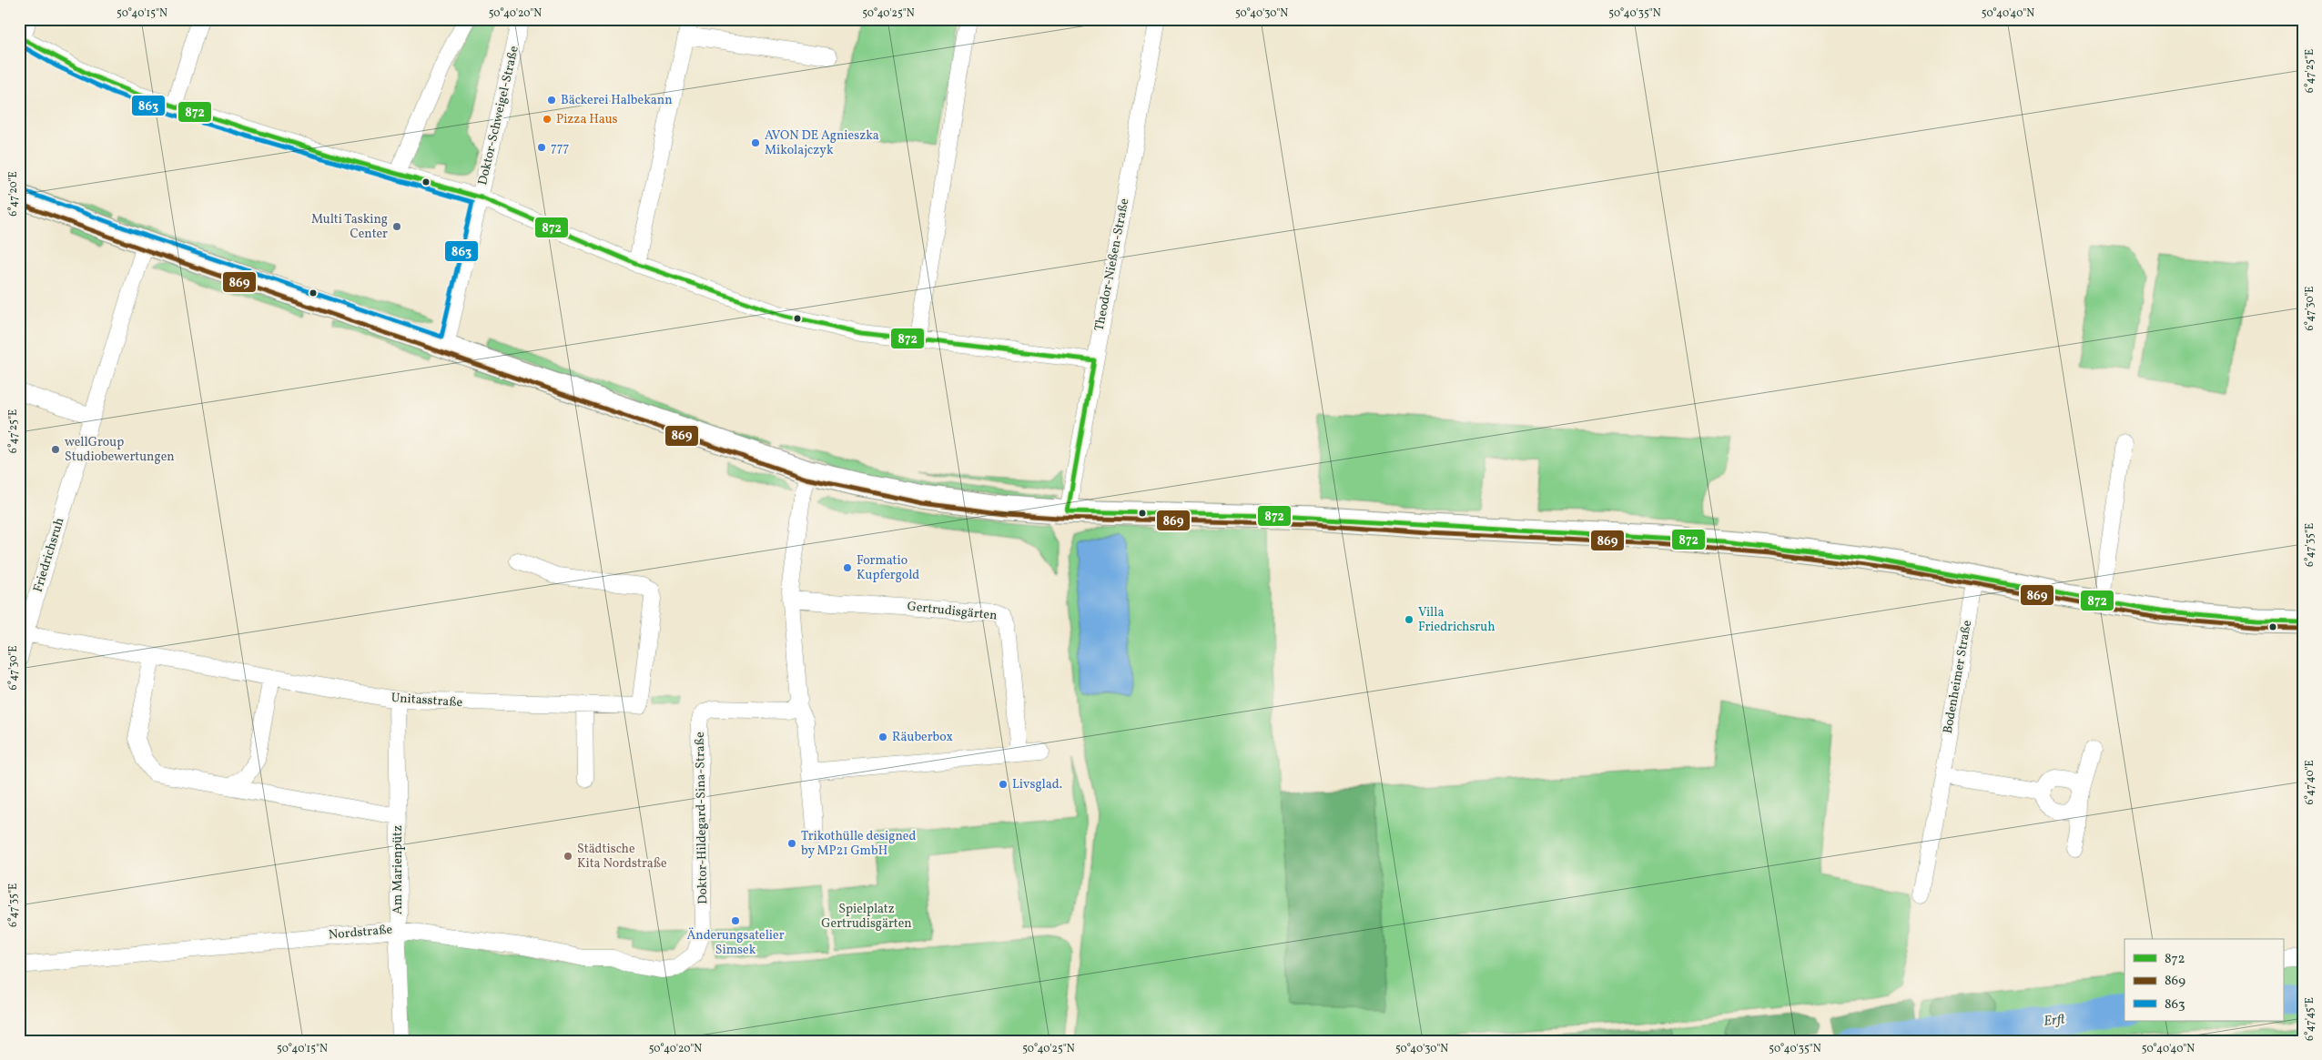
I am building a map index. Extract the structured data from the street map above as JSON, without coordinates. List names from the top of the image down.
{
  "streets": {
    "street": [
      "Doktor-Schweigel-Straße",
      "Theodor-Nießen-Straße",
      "Friedrichsruh",
      "Gertrudisgärten",
      "Bodenheimer Straße",
      "Unitasstraße",
      "Doktor-Hildegard-Sina-Straße",
      "Am Marienpütz",
      "Nordstraße"
    ]
  },
  "crossings": [
    ["Friedrichsruh", "Unitasstraße"],
    ["Unitasstraße", "Am Marienpütz"],
    ["Doktor-Hildegard-Sina-Straße", "Nordstraße"],
    ["Am Marienpütz", "Nordstraße"]
  ],
  "water": ["Erft"],
  "parks": ["Spielplatz Gertrudisgärten"],
  "places": [
    "Bäckerei Halbekann",
    "Pizza Haus",
    "AVON DE Agnieszka Mikolajczyk",
    "777",
    "Multi Tasking Center",
    "wellGroup Studiobewertungen",
    "Formatio Kupfergold",
    "Villa Friedrichsruh",
    "Räuberbox",
    "Livsglad.",
    "Trikothülle designed by MP21 GmbH",
    "Städtische Kita Nordstraße",
    "Änderungsatelier Simsek"
  ],
  "lines": ["transit line 872", "transit line 863", "transit line 869"],
  "legend": ["872", "869", "863"],
  "coordinates": [
    "50°40'15\"N",
    "50°40'20\"N",
    "50°40'25\"N",
    "50°40'30\"N",
    "50°40'35\"N",
    "50°40'40\"N",
    "6°47'25\"E",
    "6°47'20\"E",
    "6°47'30\"E",
    "6°47'35\"E",
    "6°47'40\"E",
    "6°47'45\"E"
  ]
}
